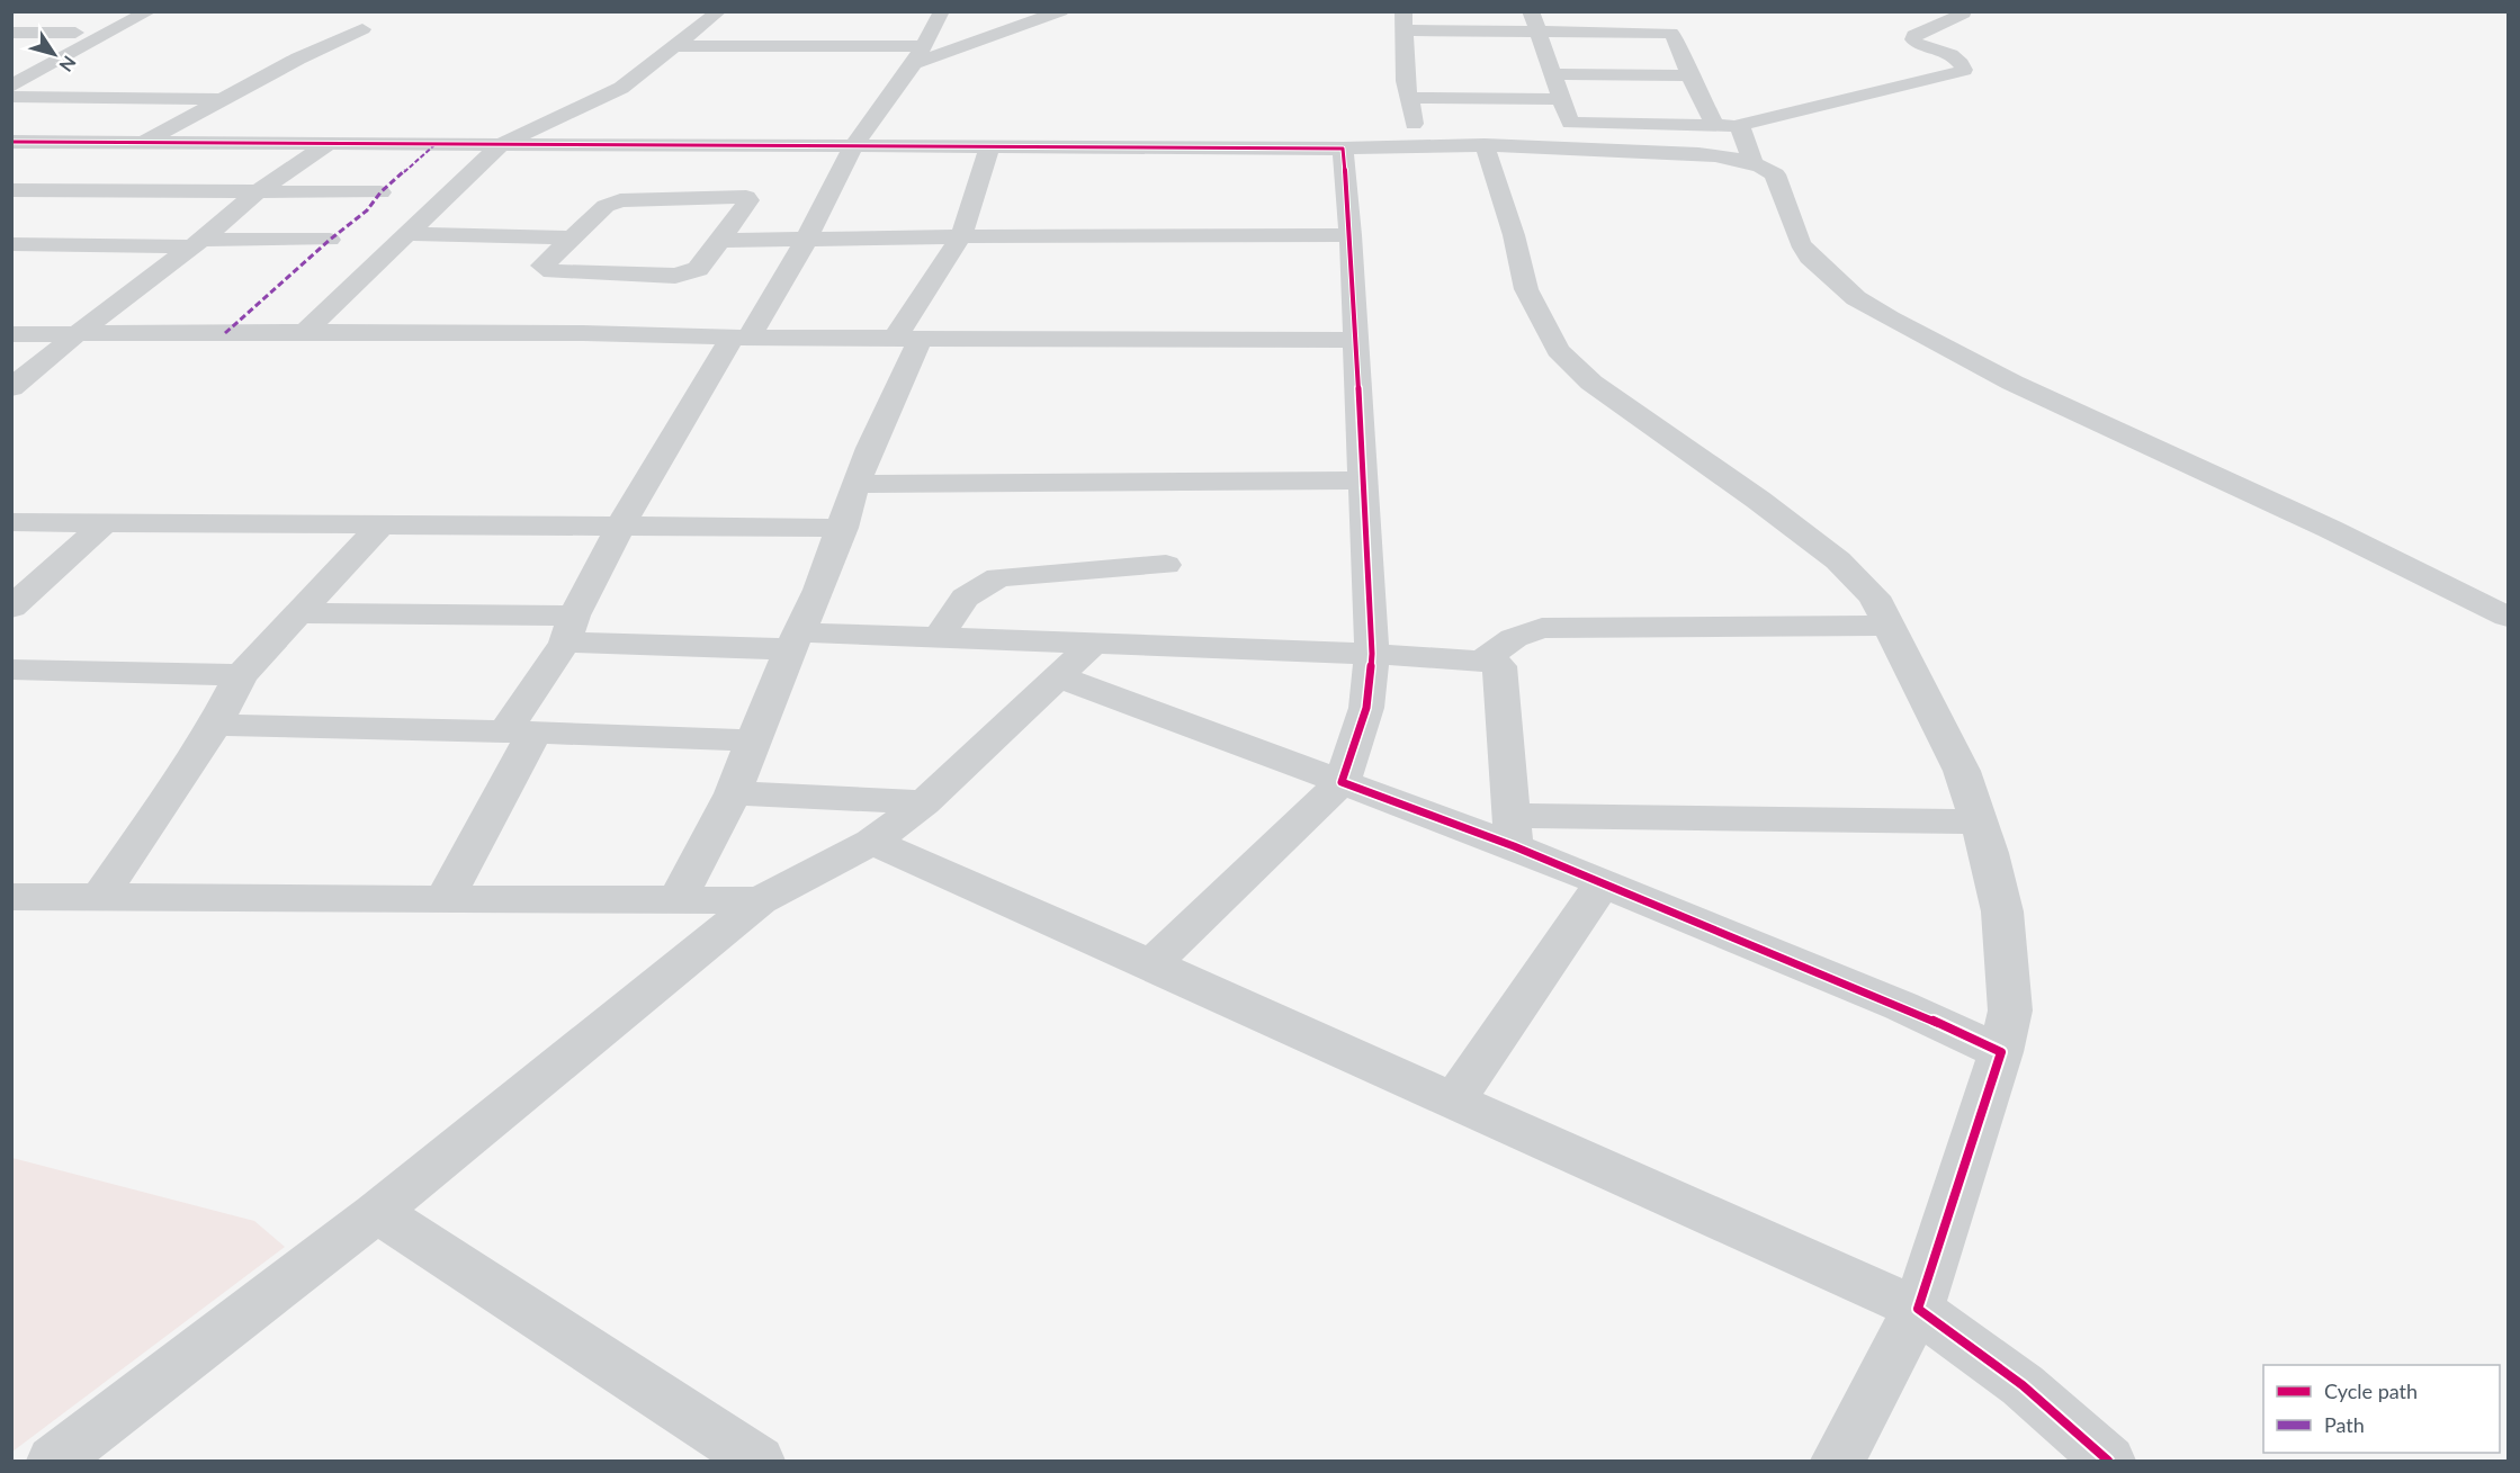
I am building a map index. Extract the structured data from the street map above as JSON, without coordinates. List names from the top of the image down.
{
  "legend": ["Cycle path", "Path"],
  "north": "bottom right"
}
